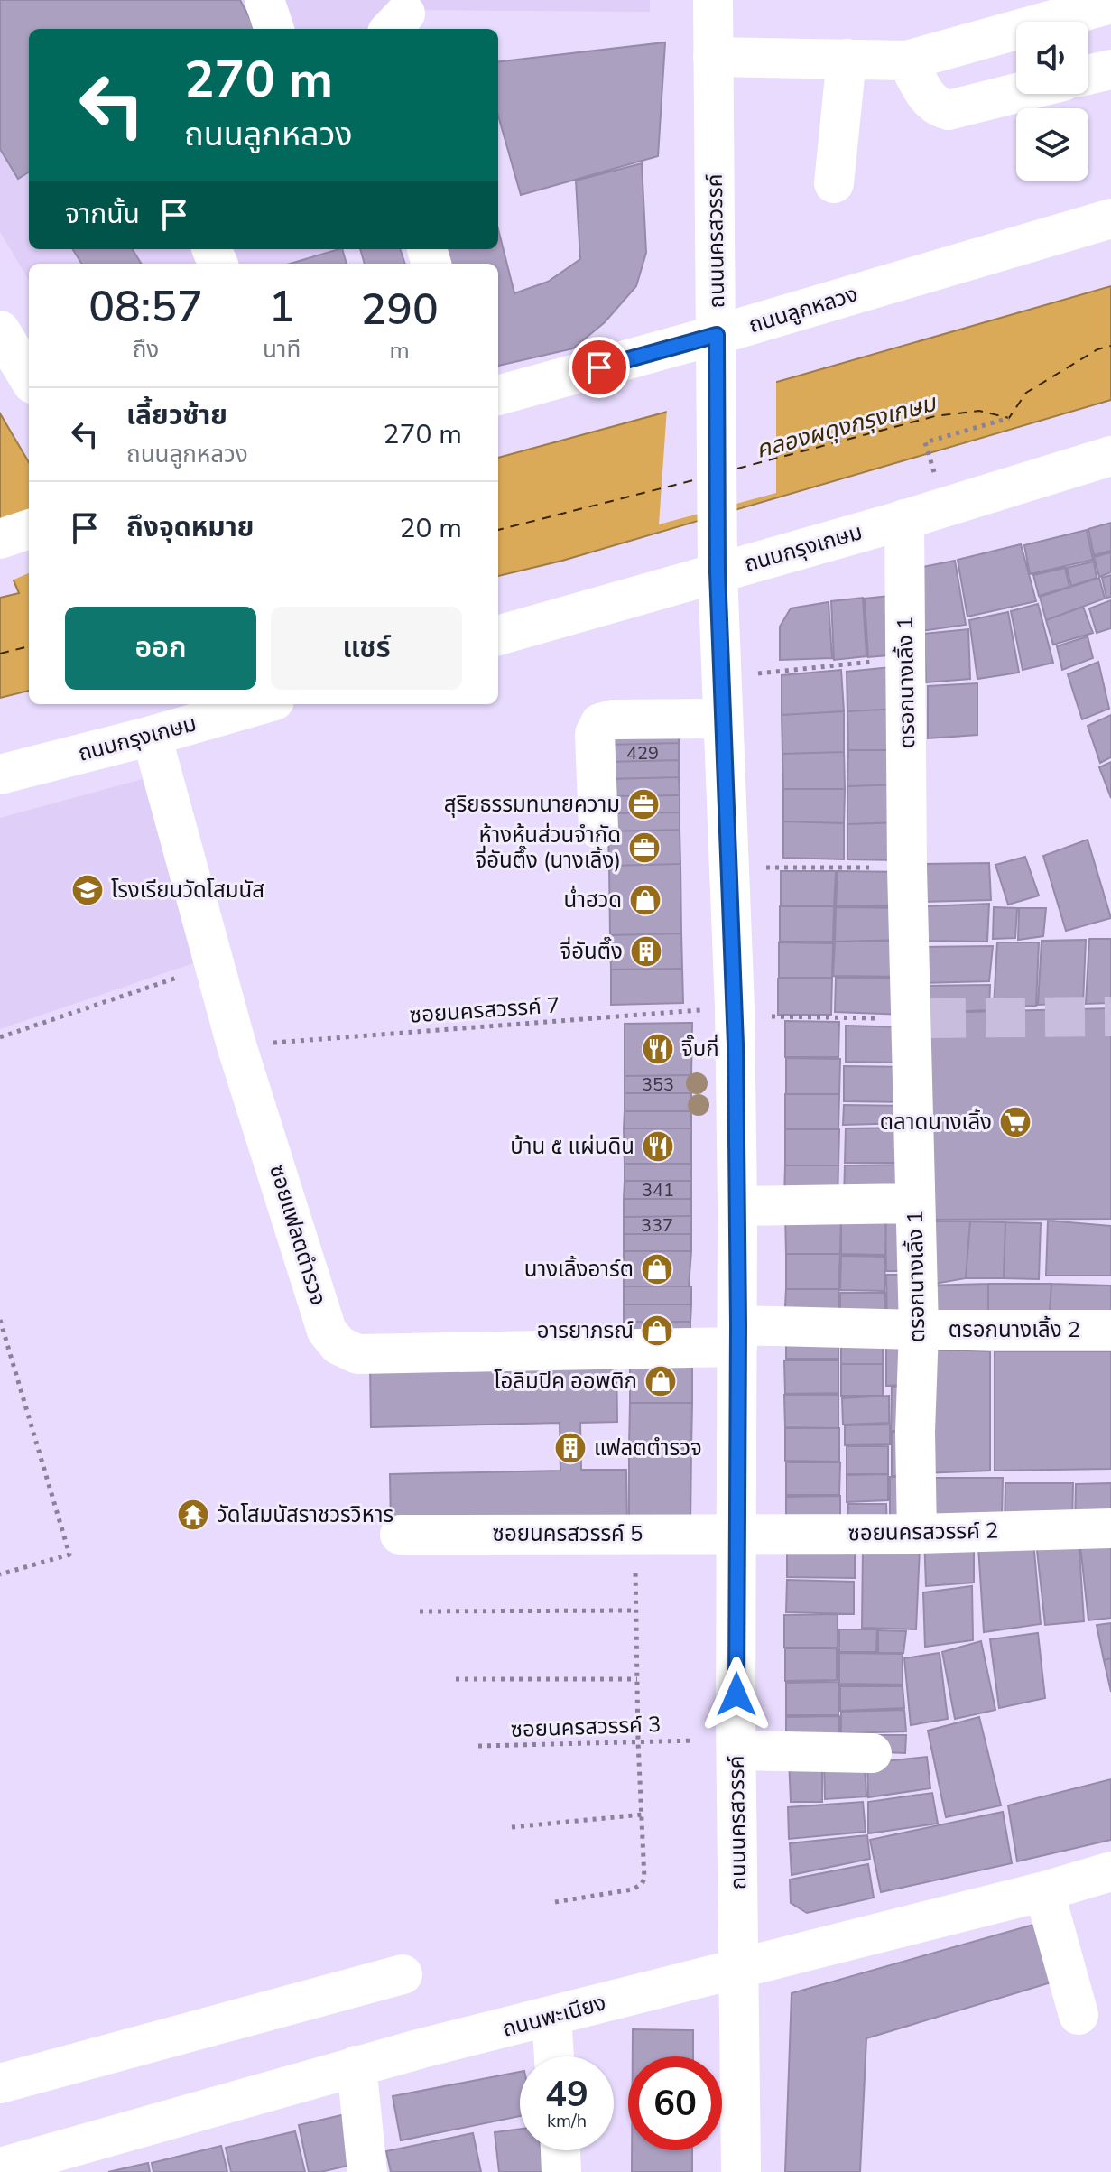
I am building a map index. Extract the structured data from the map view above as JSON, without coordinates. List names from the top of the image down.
{
  "streets": {
    "street": [
      "ถนนนครสวรรค์",
      "ถนนลูกหลวง",
      "ถนนกรุงเกษม",
      "ตรอกนางเลิ้ง 1",
      "ซอยแฟลตตำรวจ",
      "ตรอกนางเลิ้ง 2",
      "ซอยนครสวรรค์ 2",
      "ซอยนครสวรรค์ 5",
      "ถนนพะเนียง"
    ],
    "path": ["ซอยนครสวรรค์ 7", "ซอยนครสวรรค์ 3"]
  },
  "crossings": [
    ["ถนนนครสวรรค์", "ถนนลูกหลวง"],
    ["ถนนนครสวรรค์", "ถนนกรุงเกษม"],
    ["ถนนนครสวรรค์", "ซอยนครสวรรค์ 7"],
    ["ถนนนครสวรรค์", "ซอยแฟลตตำรวจ"],
    ["ถนนนครสวรรค์", "ซอยนครสวรรค์ 2"],
    ["ถนนนครสวรรค์", "ซอยนครสวรรค์ 5"],
    ["ถนนนครสวรรค์", "ถนนพะเนียง"],
    ["ถนนกรุงเกษม", "ตรอกนางเลิ้ง 1"],
    ["ถนนกรุงเกษม", "ซอยแฟลตตำรวจ"],
    ["ตรอกนางเลิ้ง 1", "ซอยนครสวรรค์ 7"],
    ["ตรอกนางเลิ้ง 1", "ซอยแฟลตตำรวจ"],
    ["ตรอกนางเลิ้ง 1", "ตรอกนางเลิ้ง 2"],
    ["ตรอกนางเลิ้ง 1", "ซอยนครสวรรค์ 2"],
    ["ซอยนครสวรรค์ 7", "ซอยแฟลตตำรวจ"],
    ["ซอยแฟลตตำรวจ", "ตรอกนางเลิ้ง 2"],
    ["ซอยนครสวรรค์ 2", "ซอยนครสวรรค์ 5"]
  ],
  "water": ["คลองผดุงกรุงเกษม"],
  "places": {
    "office": ["สุริยธรรมทนายความ", "ห้างหุ้นส่วนจำกัด จี่อันตึ๊ง (นางเลิ้ง)"],
    "school or university": ["โรงเรียนวัดโสมนัส"],
    "shop": [
      "น่ำฮวด",
      "นางเลิ้งอาร์ต",
      "อารยาภรณ์",
      "โอลิมปิค ออพติก"
    ],
    "building": ["จี่อันตึ๊ง", "แฟลตตำรวจ"],
    "restaurant": ["จิ๊บกี่", "บ้าน ๕ แผ่นดิน"],
    "supermarket": ["ตลาดนางเลิ้ง"],
    "temple": ["วัดโสมนัสราชวรวิหาร"]
  },
  "house_numbers": [
    "429",
    "353",
    "341",
    "337"
  ],
  "page": {
    "turn": ["270 m", "ถนนลูกหลวง"],
    "then": "จากนั้น",
    "eta": [
      "08:57",
      "ถึง",
      "1",
      "นาที",
      "290",
      "m"
    ],
    "list": [
      {
        "name": "เลี้ยวซ้าย",
        "note": "ถนนลูกหลวง",
        "value": "270 m"
      },
      {
        "name": "ถึงจุดหมาย",
        "value": "20 m"
      }
    ],
    "buttons": ["ออก", "แชร์"],
    "speed": "49 km/h",
    "limit": "60"
  }
}
